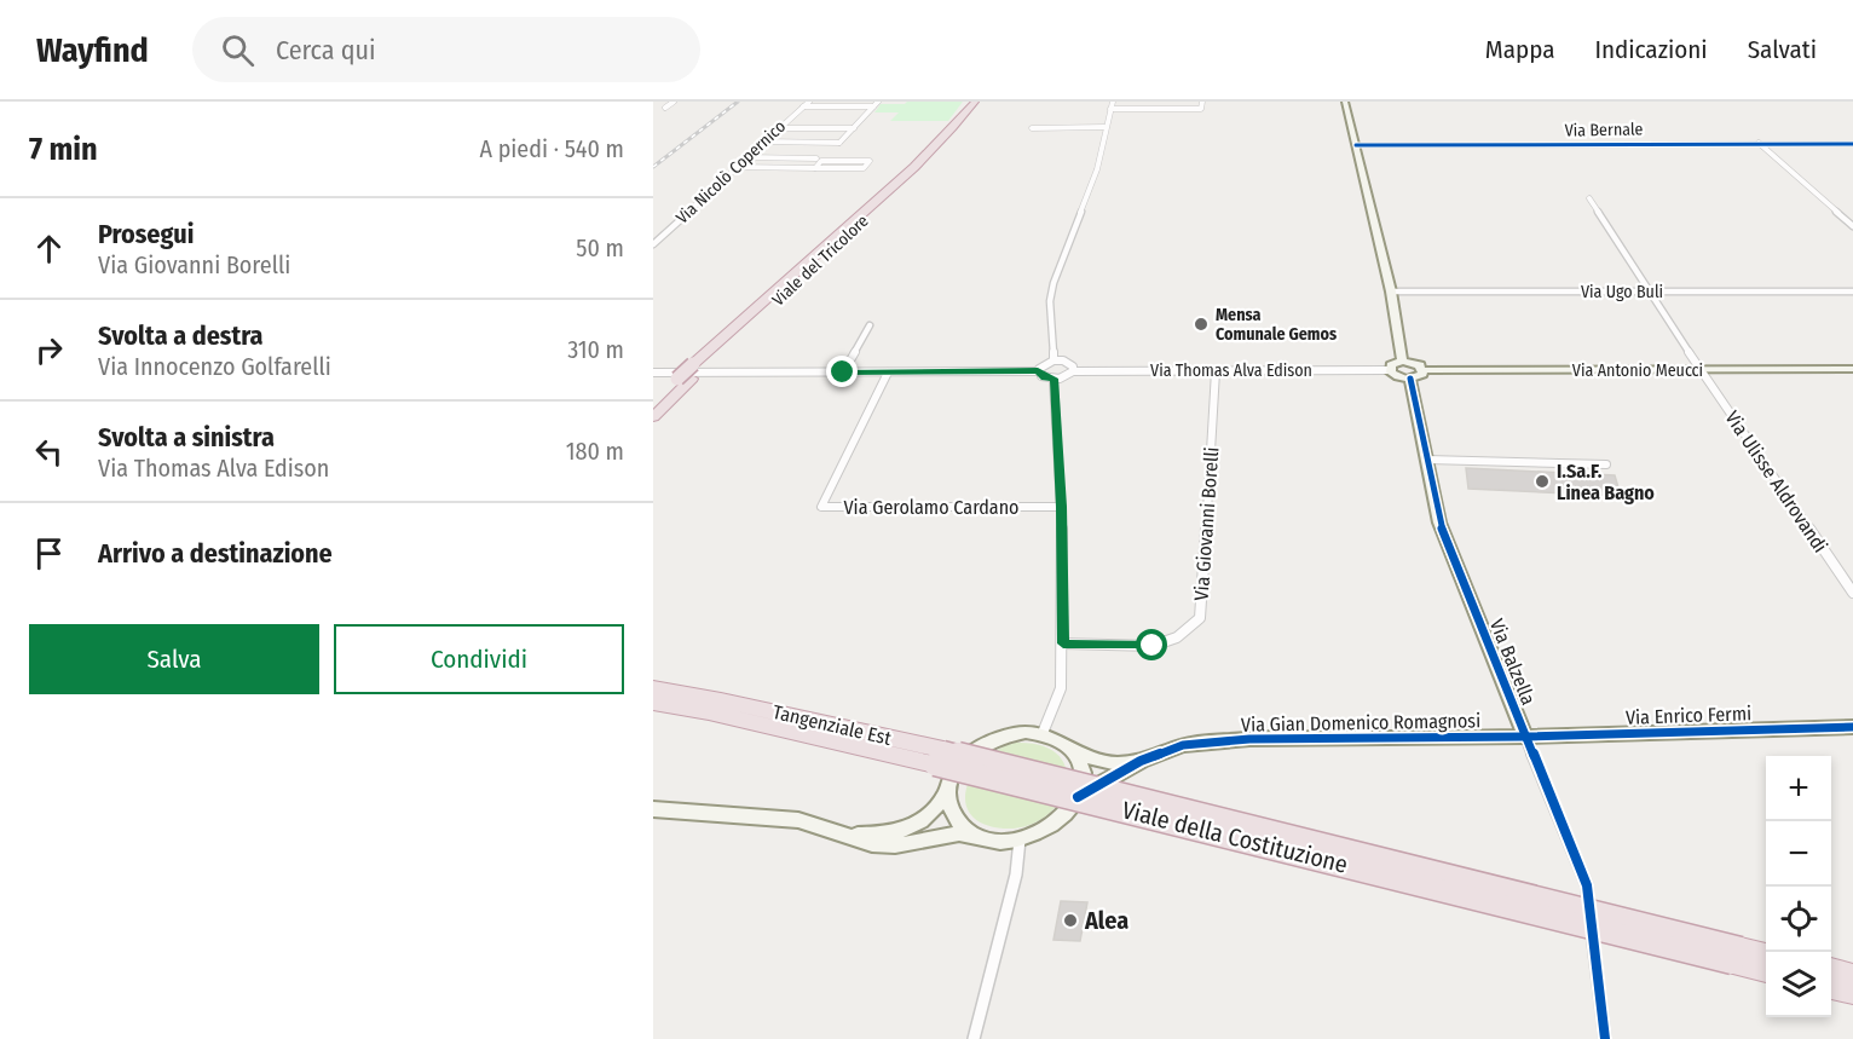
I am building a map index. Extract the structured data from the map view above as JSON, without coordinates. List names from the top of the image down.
{
  "streets": {
    "highway": ["Viale del Tricolore", "Tangenziale Est", "Viale della Costituzione"],
    "street": [
      "Via Bernale",
      "Via Nicolò Copernico",
      "Via Ugo Buli",
      "Via Thomas Alva Edison",
      "Via Antonio Meucci",
      "Via Ulisse Aldrovandi",
      "Via Gerolamo Cardano",
      "Via Giovanni Borelli",
      "Via Balzella",
      "Via Enrico Fermi",
      "Via Gian Domenico Romagnosi"
    ]
  },
  "crossings": [
    ["Via Ugo Buli", "Via Ulisse Aldrovandi"],
    ["Via Thomas Alva Edison", "Via Giovanni Borelli"],
    ["Via Antonio Meucci", "Via Ulisse Aldrovandi"],
    ["Via Balzella", "Via Enrico Fermi"],
    ["Via Balzella", "Via Gian Domenico Romagnosi"],
    ["Via Enrico Fermi", "Via Gian Domenico Romagnosi"],
    ["Tangenziale Est", "Viale della Costituzione"]
  ],
  "places": ["Mensa Comunale Gemos", "I.Sa.F. Linea Bagno", "Alea"],
  "page": {
    "header": "Wayfind",
    "search": "Cerca qui",
    "nav": ["Mappa", "Indicazioni", "Salvati"],
    "heading": ["7 min", "A piedi · 540 m"],
    "list": [
      ["Prosegui", "Via Giovanni Borelli", "50 m"],
      ["Svolta a destra", "Via Innocenzo Golfarelli", "310 m"],
      ["Svolta a sinistra", "Via Thomas Alva Edison", "180 m"],
      "Arrivo a destinazione"
    ],
    "buttons": ["Salva", "Condividi"],
    "map_buttons": ["+", "−"]
  }
}
